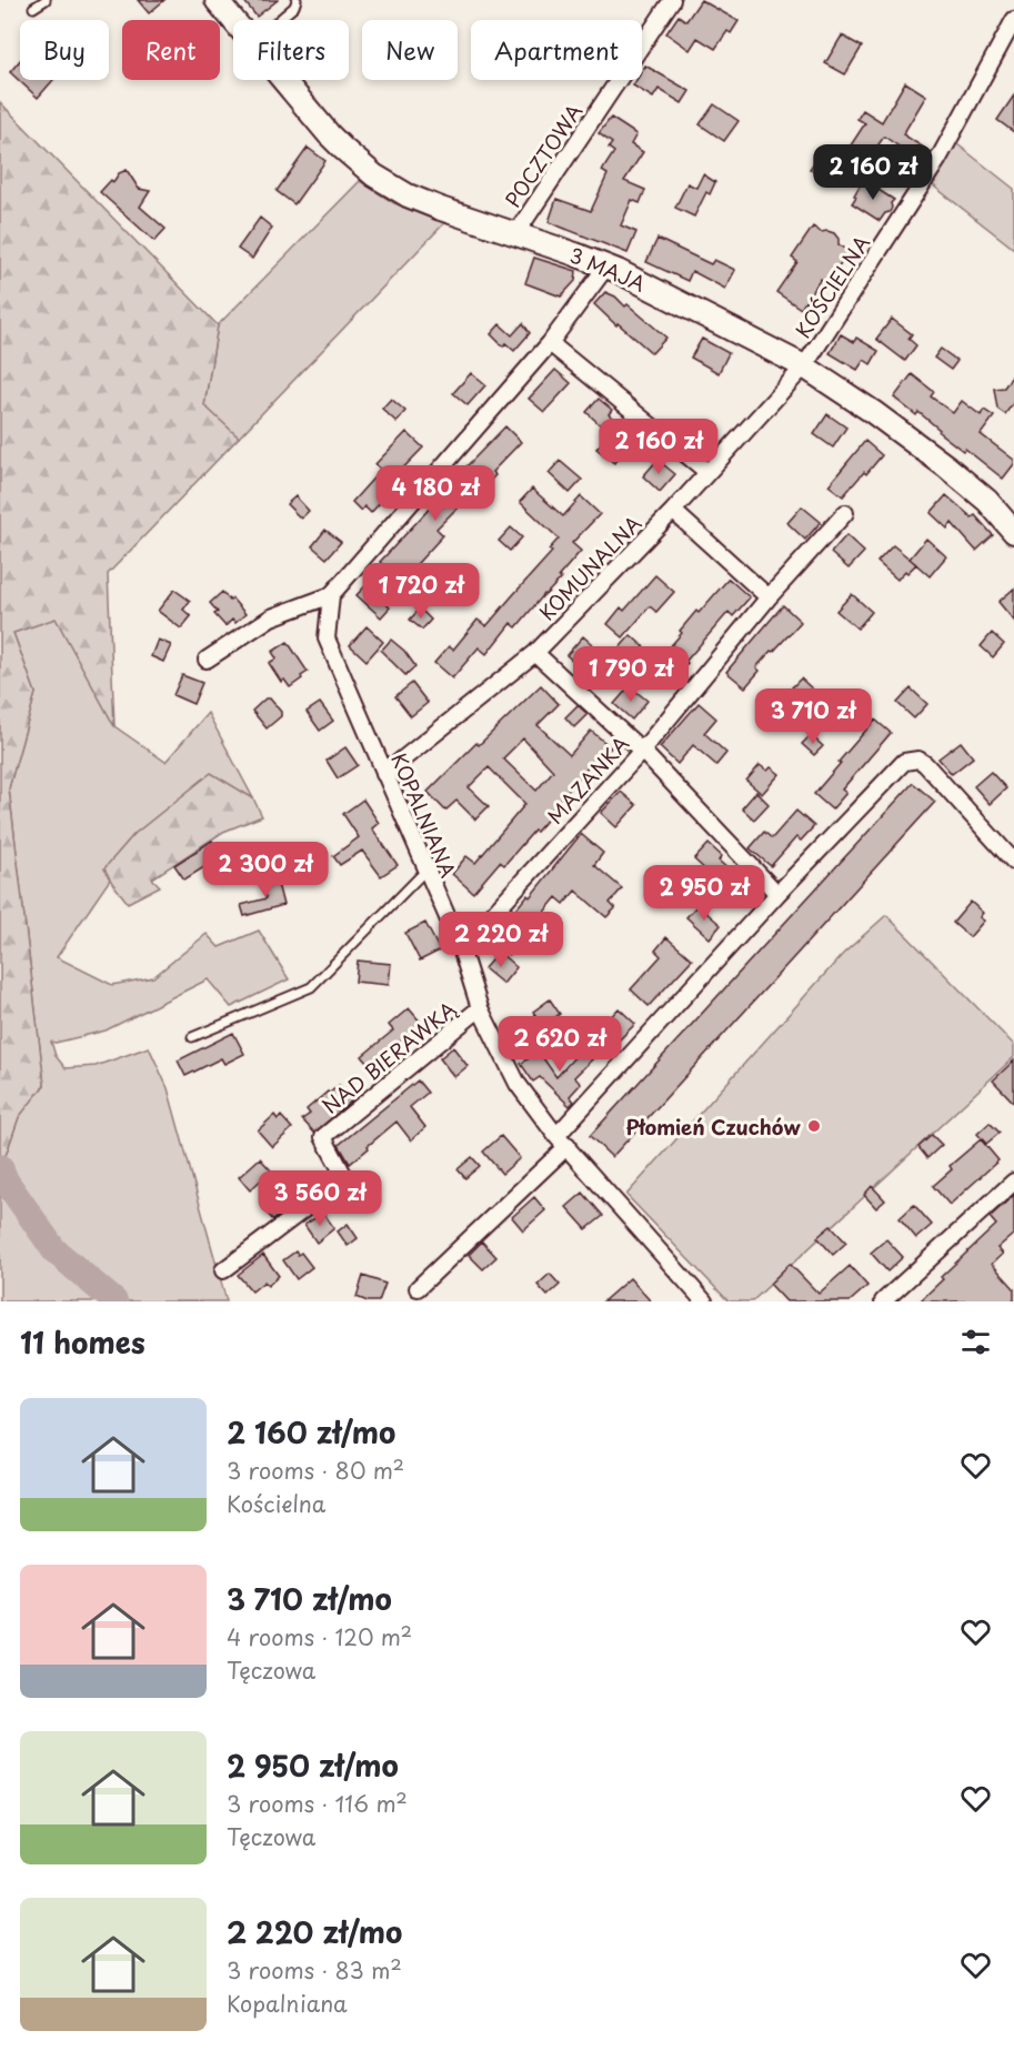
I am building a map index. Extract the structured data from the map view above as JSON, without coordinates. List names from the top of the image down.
{
  "streets": {
    "main road": ["3 MAJA"],
    "street": [
      "POCZTOWA",
      "KOŚCIELNA",
      "KOMUNALNA",
      "MAZANKA",
      "KOPALNIANA",
      "NAD BIERAWKĄ"
    ]
  },
  "crossings": [
    ["POCZTOWA", "3 MAJA"],
    ["3 MAJA", "KOŚCIELNA"],
    ["3 MAJA", "KOMUNALNA"],
    ["KOŚCIELNA", "KOMUNALNA"],
    ["KOMUNALNA", "KOPALNIANA"],
    ["MAZANKA", "KOPALNIANA"],
    ["KOPALNIANA", "NAD BIERAWKĄ"]
  ],
  "places": ["Płomień Czuchów"],
  "page": {
    "chip": [
      "Buy",
      "Rent",
      "Filters",
      "New",
      "Apartment"
    ],
    "price": [
      "2 160 zł",
      "2 160 zł",
      "4 180 zł",
      "1 720 zł",
      "1 790 zł",
      "3 710 zł",
      "2 300 zł",
      "2 950 zł",
      "2 220 zł",
      "2 620 zł",
      "3 560 zł"
    ],
    "heading": "11 homes",
    "list": [
      {
        "name": "2 160 zł/mo",
        "note": "3 rooms · 80 m² · Kościelna"
      },
      {
        "name": "3 710 zł/mo",
        "note": "4 rooms · 120 m² · Tęczowa"
      },
      {
        "name": "2 950 zł/mo",
        "note": "3 rooms · 116 m² · Tęczowa"
      },
      {
        "name": "2 220 zł/mo",
        "note": "3 rooms · 83 m² · Kopalniana"
      }
    ]
  }
}
